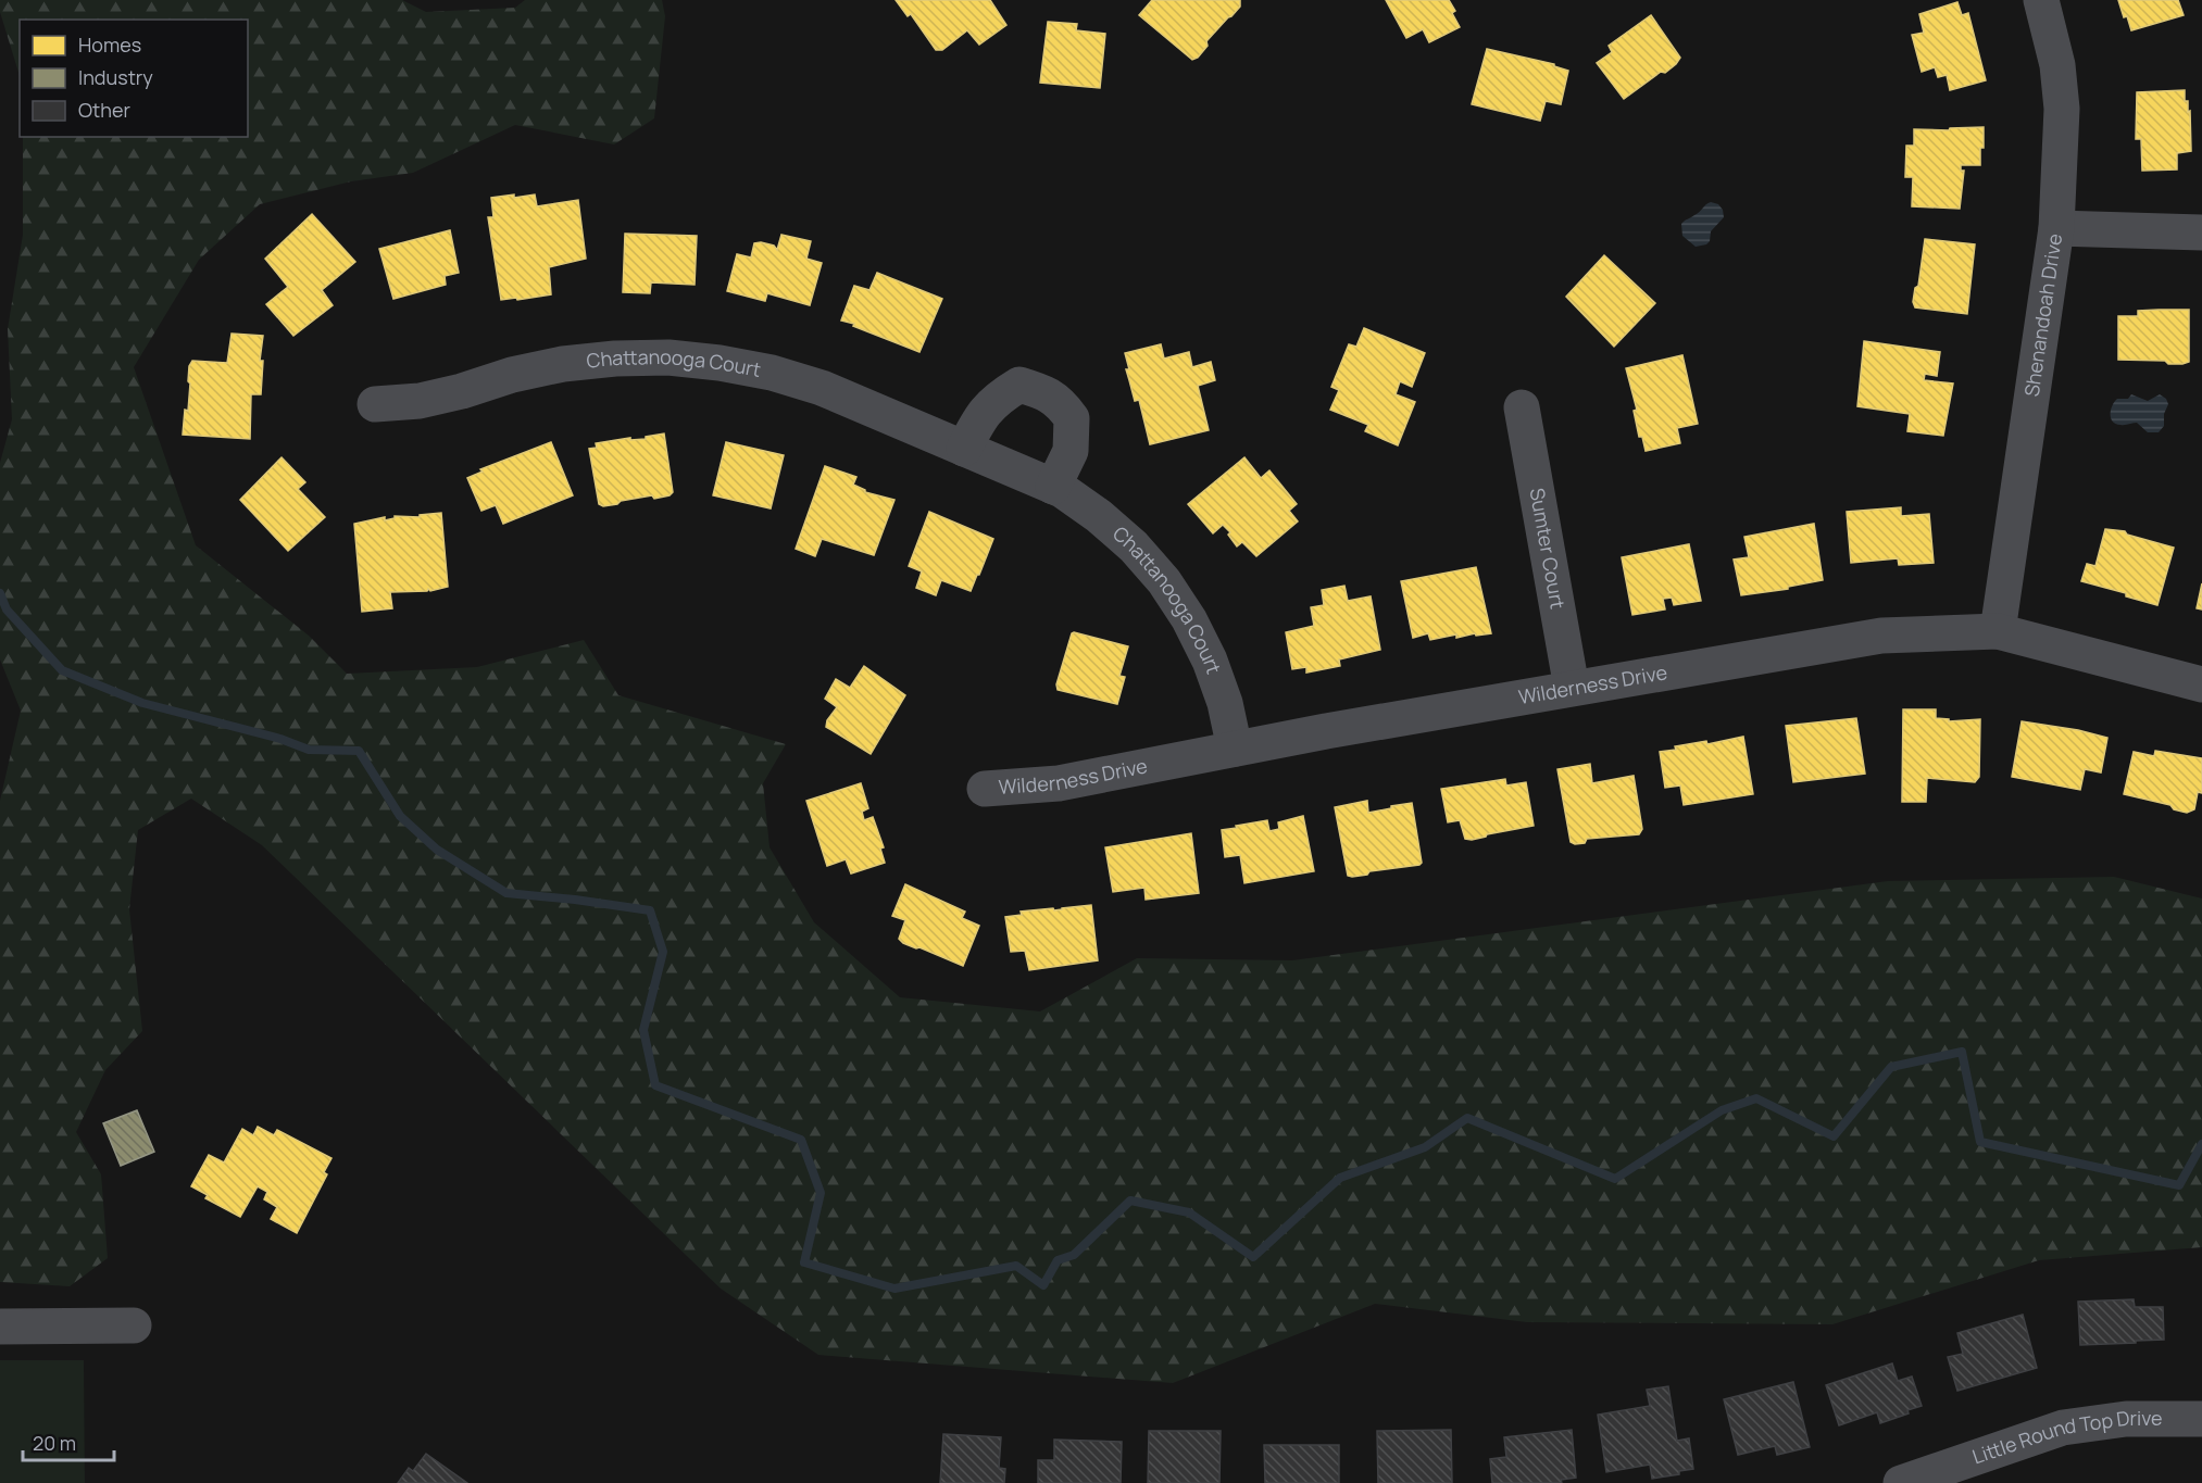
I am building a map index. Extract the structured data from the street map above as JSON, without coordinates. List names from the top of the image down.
{
  "streets": {
    "street": [
      "Shenandoah Drive",
      "Chattanooga Court",
      "Sumter Court",
      "Wilderness Drive",
      "Little Round Top Drive"
    ]
  },
  "crossings": [
    ["Shenandoah Drive", "Wilderness Drive"],
    ["Chattanooga Court", "Wilderness Drive"],
    ["Sumter Court", "Wilderness Drive"]
  ],
  "legend": ["Homes", "Industry", "Other"],
  "scale_bar": "20 m"
}
